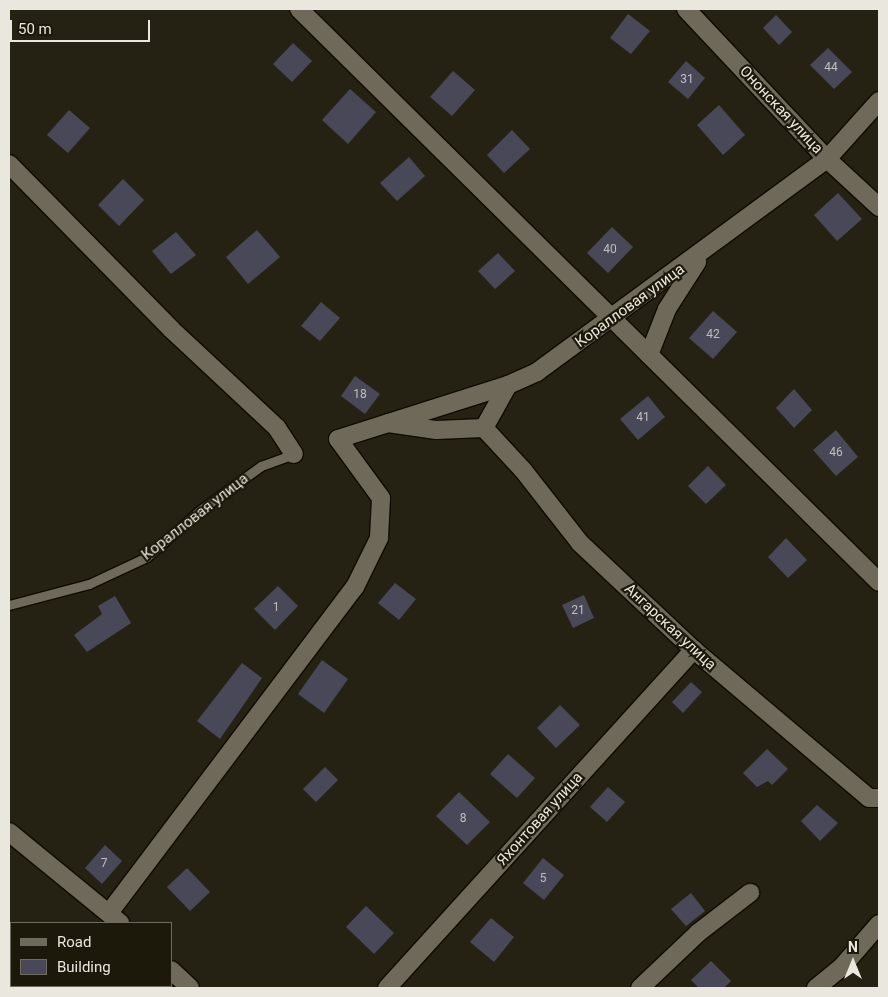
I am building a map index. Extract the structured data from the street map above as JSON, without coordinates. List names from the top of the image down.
{
  "streets": {
    "street": [
      "Ононская улица",
      "Коралловая улица",
      "Ангарская улица",
      "Яхонтовая улица"
    ]
  },
  "crossings": [
    ["Ононская улица", "Коралловая улица"],
    ["Ангарская улица", "Яхонтовая улица"]
  ],
  "house_numbers": [
    "44",
    "31",
    "40",
    "42",
    "18",
    "41",
    "46",
    "1",
    "21",
    "8",
    "7",
    "5"
  ],
  "legend": ["Road", "Building"],
  "scale_bar": "50 m",
  "north": "top"
}
